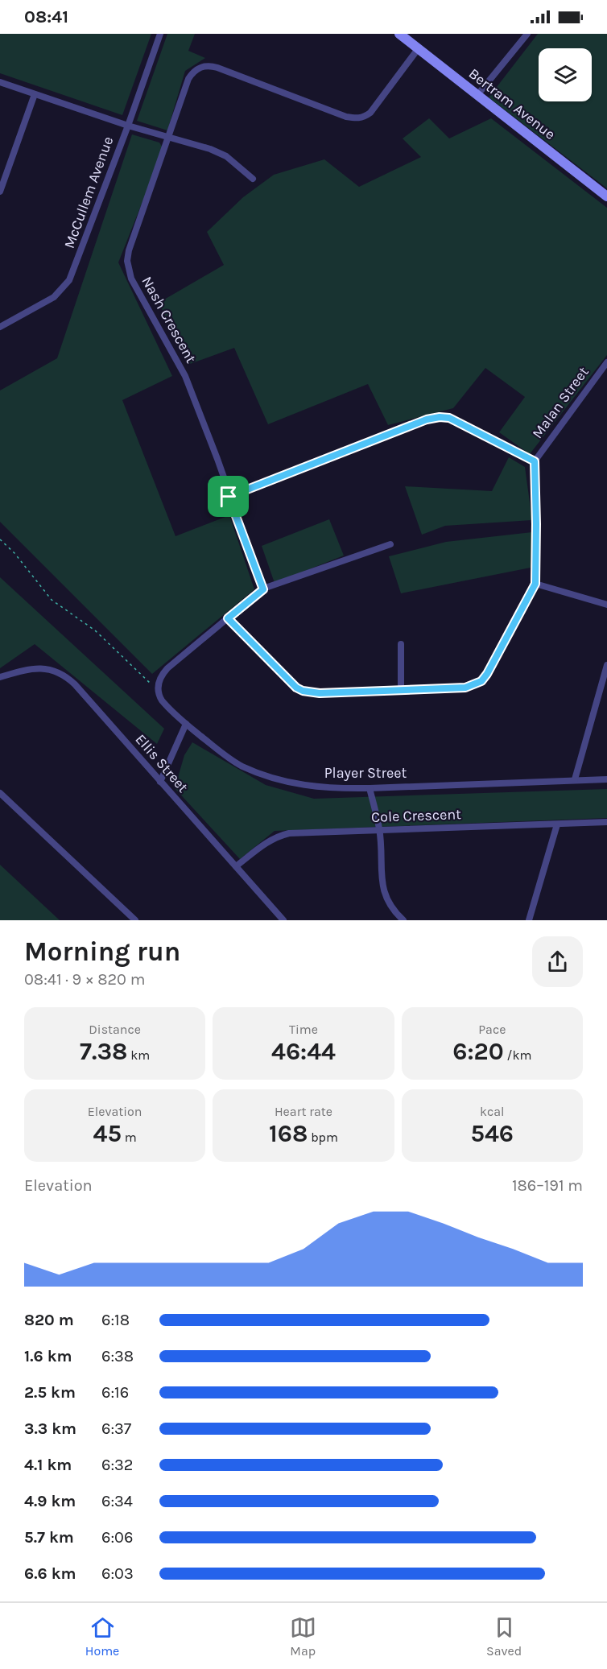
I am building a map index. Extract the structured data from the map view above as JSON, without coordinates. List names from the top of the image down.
{
  "streets": {
    "street": [
      "Bertram Avenue",
      "McCullem Avenue",
      "Nash Crescent",
      "Malan Street",
      "Ellis Street",
      "Player Street",
      "Cole Crescent"
    ]
  },
  "crossings": [
    ["Bertram Avenue", "Nash Crescent"],
    ["Ellis Street", "Cole Crescent"]
  ],
  "page": {
    "status": "08:41",
    "heading": ["Morning run", "08:41 · 9 × 820 m"],
    "stats": [
      ["Distance", "7.38 km"],
      ["Time", "46:44"],
      ["Pace", "6:20 /km"],
      ["Elevation", "45 m"],
      ["Heart rate", "168 bpm"],
      ["kcal", "546"]
    ],
    "chart": ["Elevation", "186–191 m"],
    "list": [
      {
        "name": "820 m",
        "note": "6:18"
      },
      {
        "name": "1.6 km",
        "note": "6:38"
      },
      {
        "name": "2.5 km",
        "note": "6:16"
      },
      {
        "name": "3.3 km",
        "note": "6:37"
      },
      {
        "name": "4.1 km",
        "note": "6:32"
      },
      {
        "name": "4.9 km",
        "note": "6:34"
      },
      {
        "name": "5.7 km",
        "note": "6:06"
      },
      {
        "name": "6.6 km",
        "note": "6:03"
      }
    ],
    "tabs": ["Home", "Map", "Saved"]
  }
}
